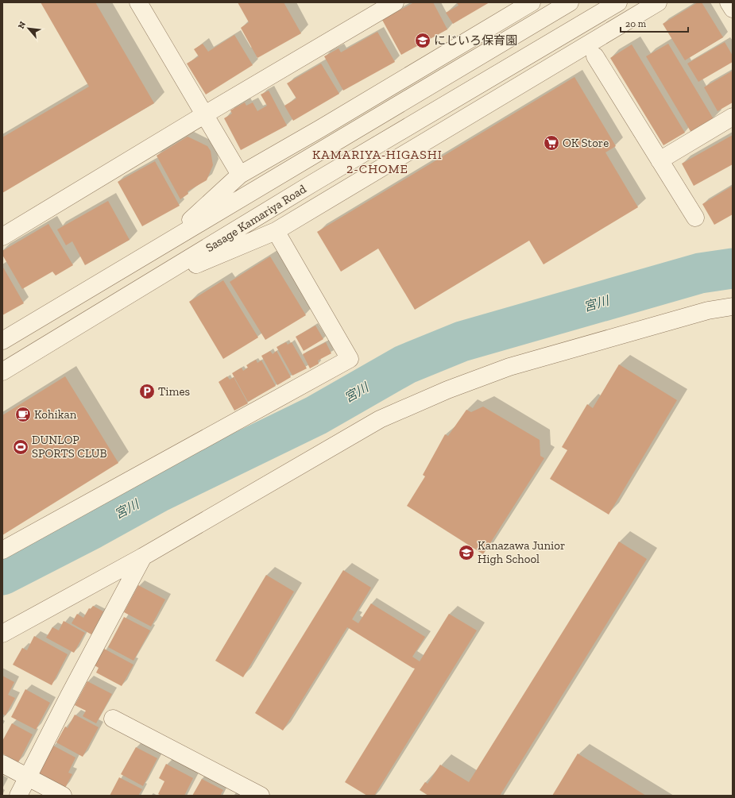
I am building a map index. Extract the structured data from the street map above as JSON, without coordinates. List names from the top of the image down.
{
  "streets": {
    "street": ["Sasage Kamariya Road"]
  },
  "districts": ["KAMARIYA-HIGASHI 2-CHOME"],
  "water": ["宮川"],
  "places": {
    "school or university": ["にじいろ保育園", "Kanazawa Junior High School"],
    "supermarket": ["OK Store"],
    "parking": ["Times"],
    "cafe": ["Kohikan"],
    "sports": ["DUNLOP SPORTS CLUB"]
  },
  "scale_bar": "20 m",
  "north": "top left"
}
